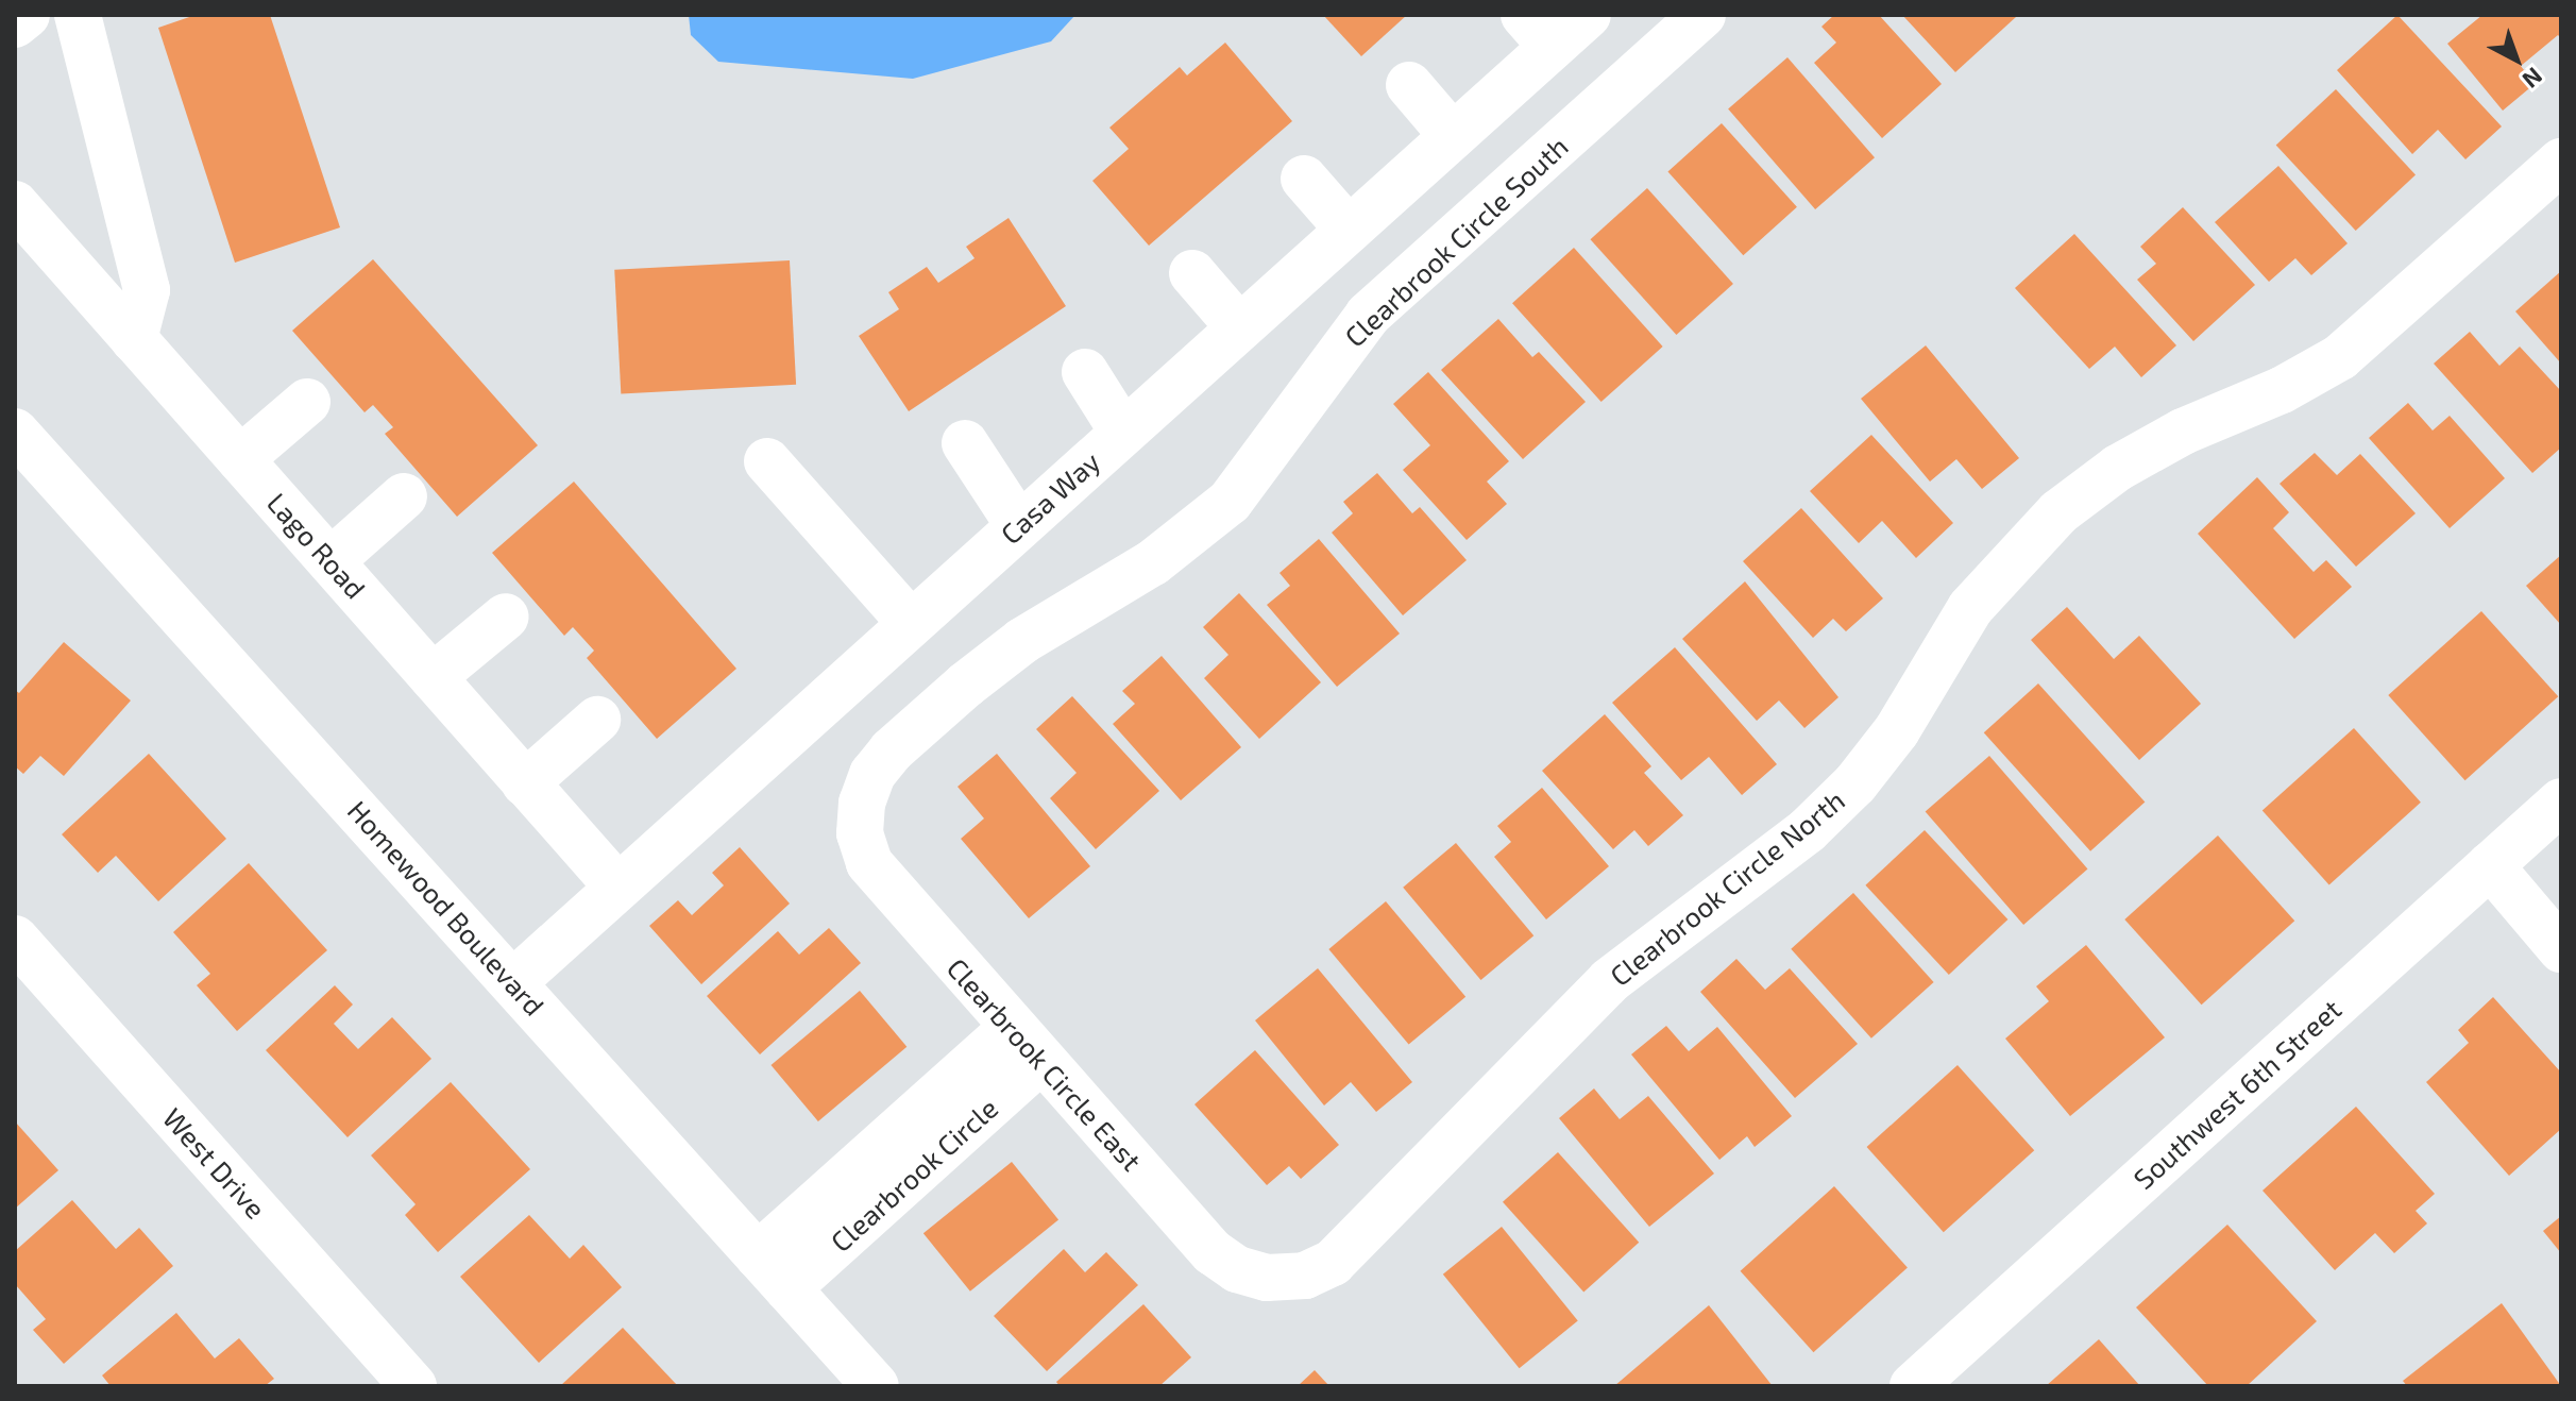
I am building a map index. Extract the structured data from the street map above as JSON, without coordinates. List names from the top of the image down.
{
  "streets": {
    "street": [
      "Clearbrook Circle South",
      "Casa Way",
      "Lago Road",
      "Clearbrook Circle North",
      "Homewood Boulevard",
      "Clearbrook Circle East",
      "Southwest 6th Street",
      "West Drive",
      "Clearbrook Circle"
    ]
  },
  "crossings": [
    ["Clearbrook Circle South", "Clearbrook Circle East"],
    ["Casa Way", "Lago Road"],
    ["Casa Way", "Homewood Boulevard"],
    ["Clearbrook Circle North", "Clearbrook Circle East"],
    ["Homewood Boulevard", "Clearbrook Circle"],
    ["Clearbrook Circle East", "Clearbrook Circle"]
  ],
  "north": "bottom right"
}
